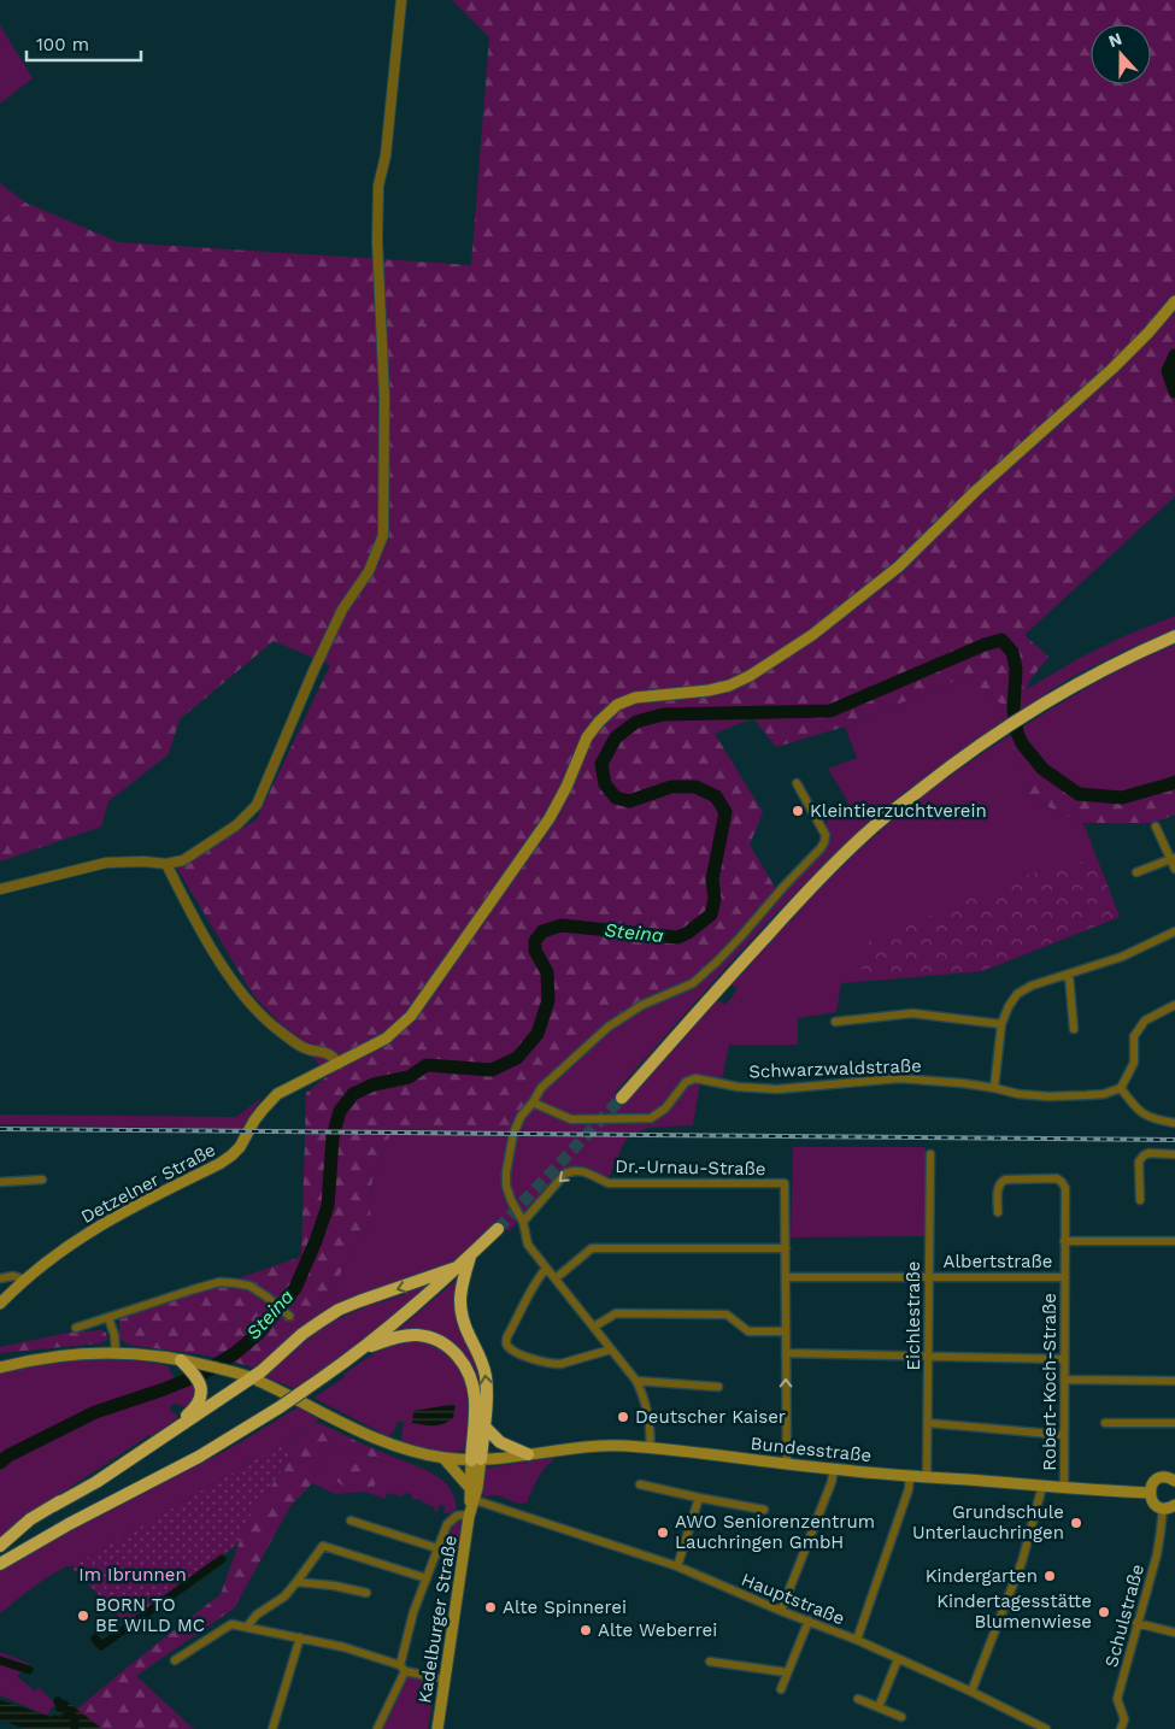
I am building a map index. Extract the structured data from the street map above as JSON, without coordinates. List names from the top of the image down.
{
  "streets": {
    "main road": ["Detzelner Straße", "Bundesstraße", "Kadelburger Straße"],
    "street": [
      "Schwarzwaldstraße",
      "Dr.-Urnau-Straße",
      "Albertstraße",
      "Eichlestraße",
      "Robert-Koch-Straße",
      "Hauptstraße",
      "Schulstraße"
    ]
  },
  "crossings": [
    ["Dr.-Urnau-Straße", "Albertstraße"],
    ["Dr.-Urnau-Straße", "Bundesstraße"],
    ["Albertstraße", "Eichlestraße"],
    ["Albertstraße", "Robert-Koch-Straße"],
    ["Eichlestraße", "Bundesstraße"],
    ["Robert-Koch-Straße", "Bundesstraße"],
    ["Bundesstraße", "Kadelburger Straße"],
    ["Hauptstraße", "Kadelburger Straße"]
  ],
  "water": ["Steina"],
  "parks": ["Im Ibrunnen"],
  "places": [
    "Kleintierzuchtverein",
    "Deutscher Kaiser",
    "Grundschule Unterlauchringen",
    "AWO Seniorenzentrum Lauchringen GmbH",
    "Kindergarten",
    "Alte Spinnerei",
    "Kindertagesstätte Blumenwiese",
    "BORN TO BE WILD MC",
    "Alte Weberrei"
  ],
  "scale_bar": "100 m",
  "north": "top"
}
